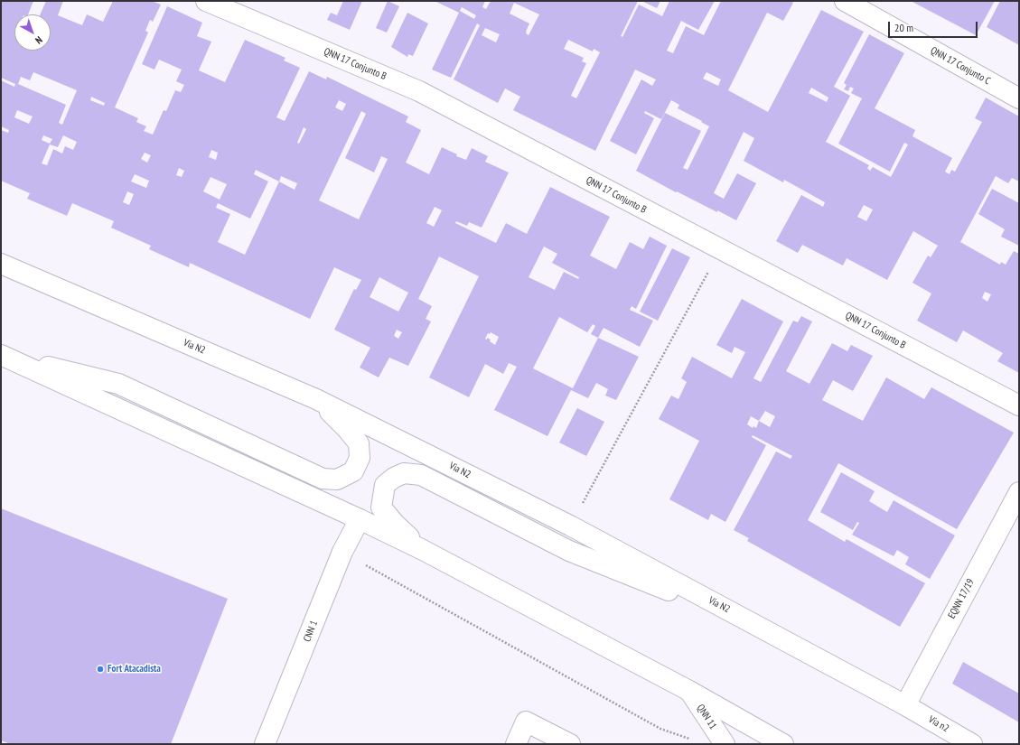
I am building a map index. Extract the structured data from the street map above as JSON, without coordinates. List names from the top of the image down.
{
  "streets": {
    "main road": [
      "QNN 17 Conjunto B",
      "QNN 17 Conjunto C",
      "Via N2",
      "EQNN 17/19",
      "CNN 1",
      "QNN 11",
      "Via n2"
    ]
  },
  "crossings": [
    ["Via N2", "EQNN 17/19"],
    ["Via N2", "Via n2"],
    ["EQNN 17/19", "Via n2"]
  ],
  "places": ["Fort Atacadista"],
  "scale_bar": "20 m",
  "north": "bottom right"
}
